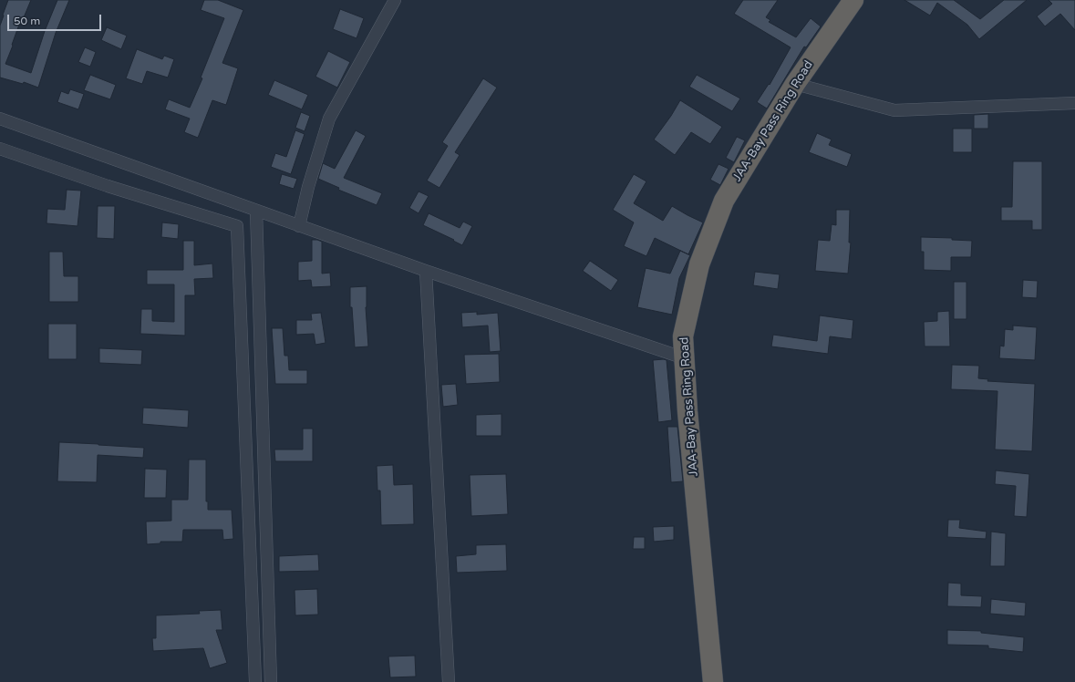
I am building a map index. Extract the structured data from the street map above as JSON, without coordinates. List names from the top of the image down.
{
  "streets": {
    "highway": ["JAA-Bay Pass Ring Road"]
  },
  "scale_bar": "50 m"
}
